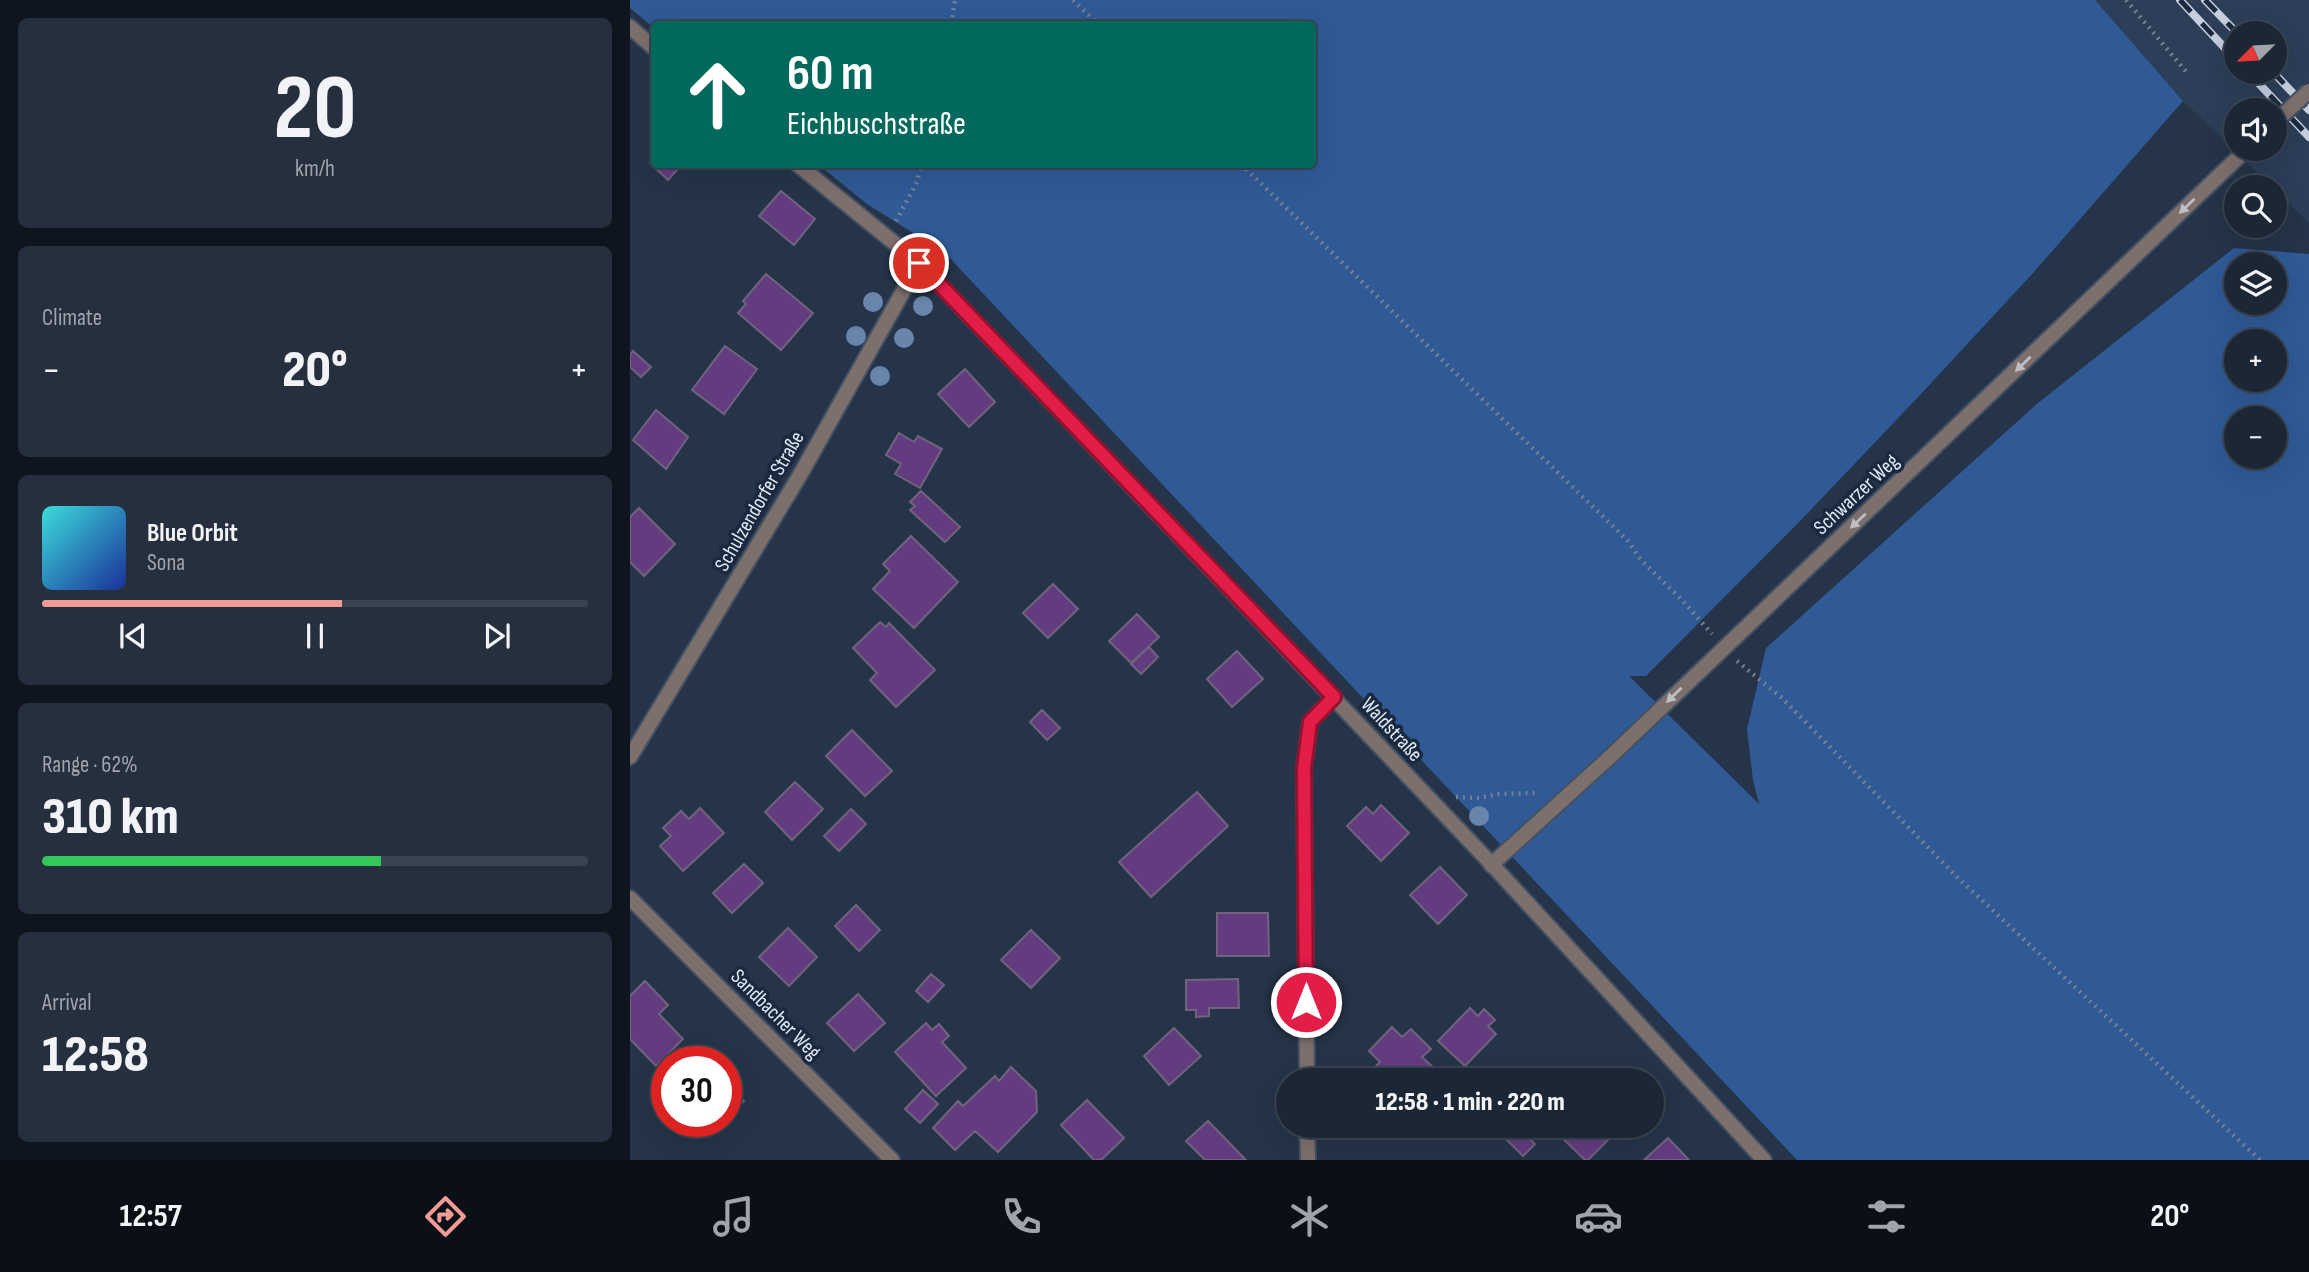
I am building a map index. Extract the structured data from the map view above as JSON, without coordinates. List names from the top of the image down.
{
  "streets": {
    "street": [
      "Schwarzer Weg",
      "Schulzendorfer Straße",
      "Waldstraße",
      "Sandbacher Weg"
    ]
  },
  "crossings": [
    ["Schwarzer Weg", "Waldstraße"],
    ["Schulzendorfer Straße", "Waldstraße"]
  ],
  "one_way": ["Schwarzer Weg"],
  "north": "bottom left",
  "page": {
    "tile": [
      ["20", "km/h"],
      "Climate",
      ["Range · 62%", "310 km"],
      ["Arrival", "12:58"]
    ],
    "map_buttons": ["+", "−"],
    "turn": ["60 m", "Eichbuschstraße"],
    "heat": ["−", "20°", "+"],
    "song": ["Blue Orbit", "Sona"],
    "limit": "30",
    "trip": "12:58 · 1 min · 220 m",
    "tabs": ["12:57", "20°"]
  }
}
